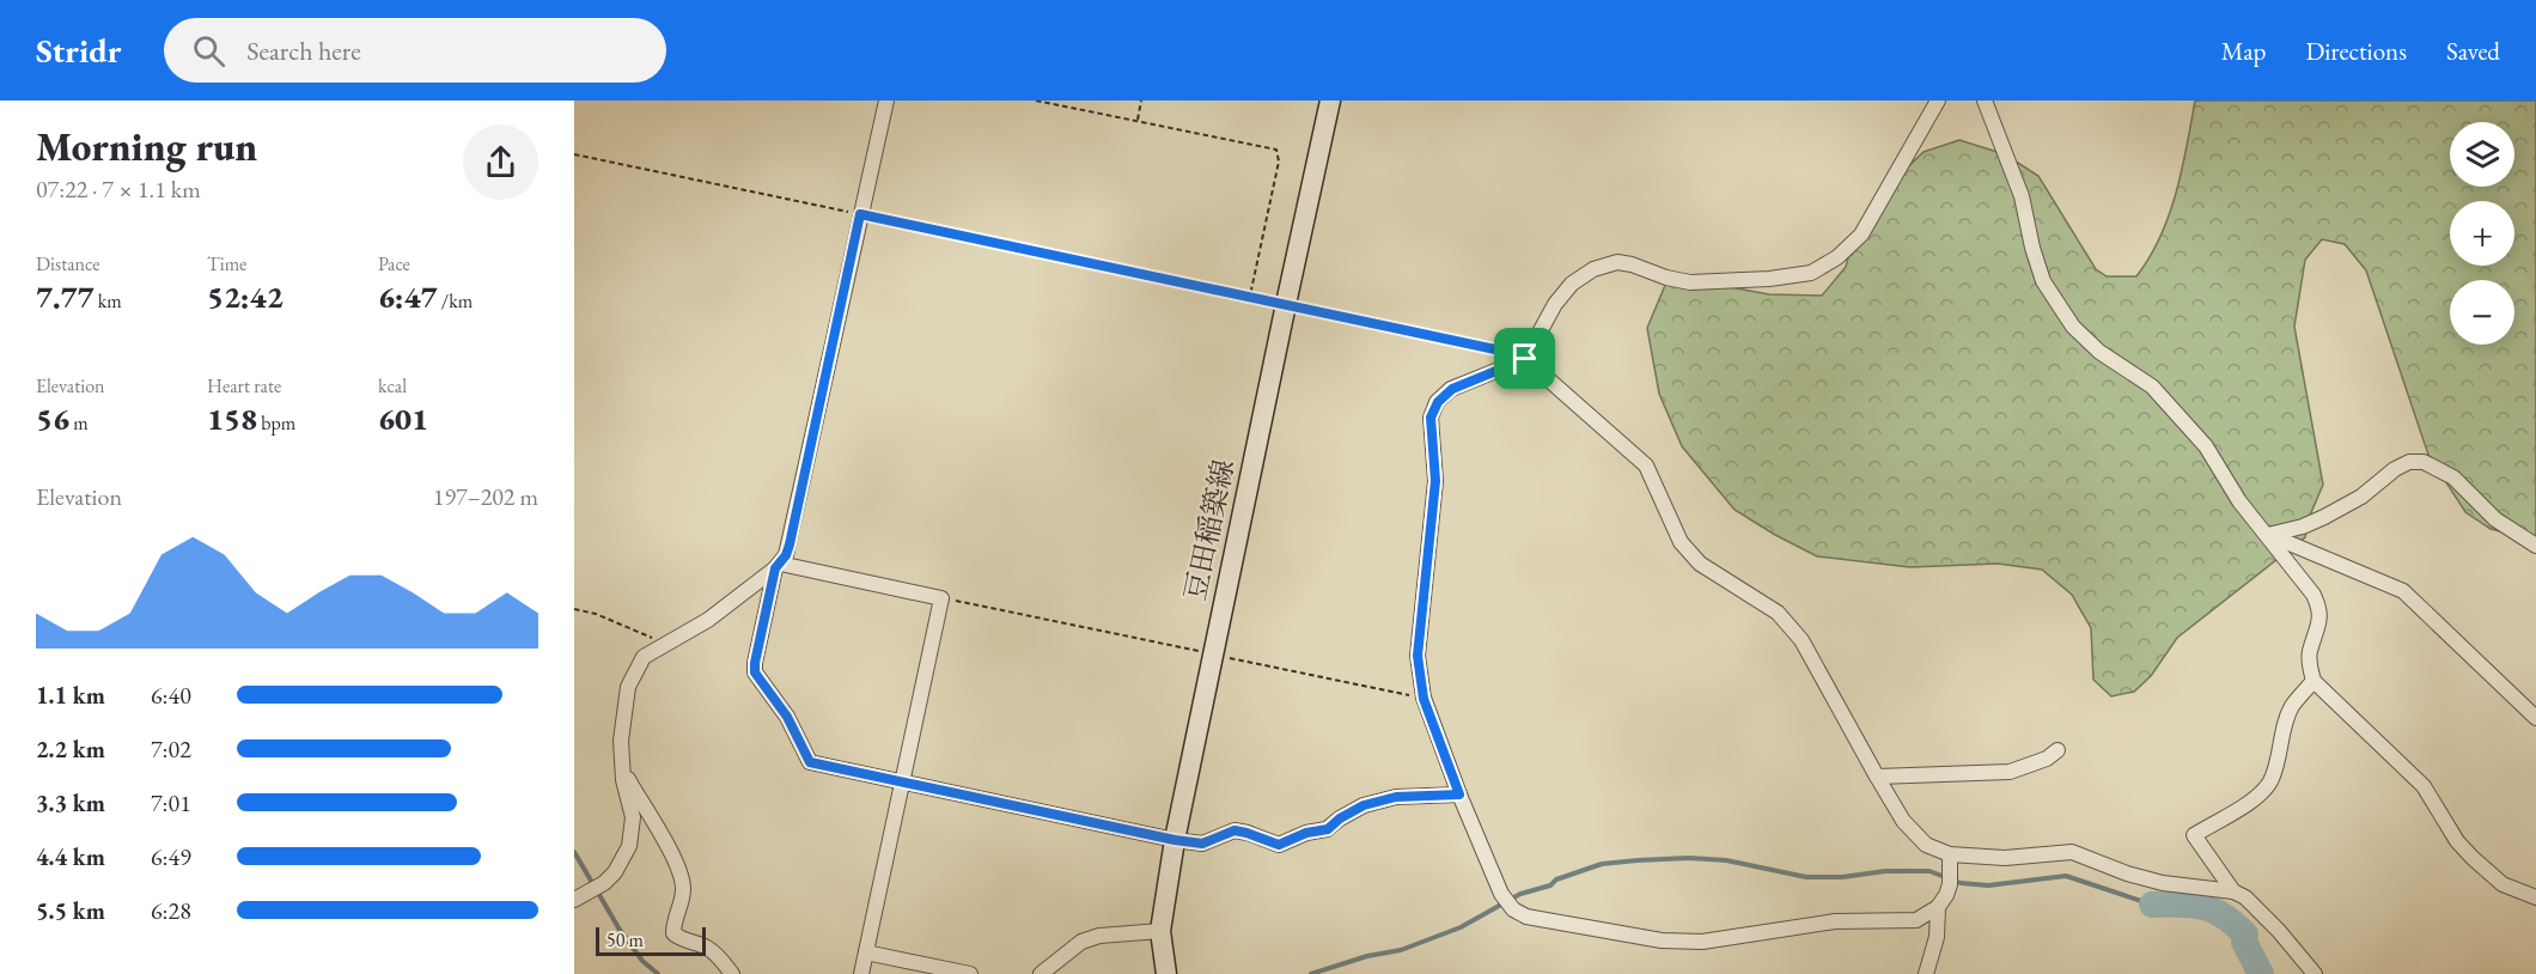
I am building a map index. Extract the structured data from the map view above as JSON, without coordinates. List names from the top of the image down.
{
  "streets": {
    "main road": ["豆田稲築線"]
  },
  "scale_bar": "50 m",
  "page": {
    "header": "Stridr",
    "search": "Search here",
    "nav": ["Map", "Directions", "Saved"],
    "heading": ["Morning run", "07:22 · 7 × 1.1 km"],
    "map_buttons": ["+", "−"],
    "stats": [
      ["Distance", "7.77 km"],
      ["Time", "52:42"],
      ["Pace", "6:47 /km"],
      ["Elevation", "56 m"],
      ["Heart rate", "158 bpm"],
      ["kcal", "601"]
    ],
    "chart": ["Elevation", "197–202 m"],
    "list": [
      {
        "name": "1.1 km",
        "note": "6:40"
      },
      {
        "name": "2.2 km",
        "note": "7:02"
      },
      {
        "name": "3.3 km",
        "note": "7:01"
      },
      {
        "name": "4.4 km",
        "note": "6:49"
      },
      {
        "name": "5.5 km",
        "note": "6:28"
      }
    ],
    "scale": "50 m"
  }
}
